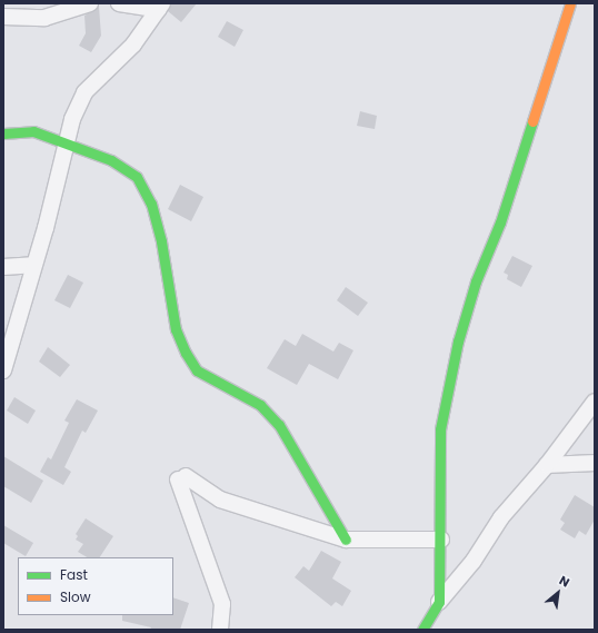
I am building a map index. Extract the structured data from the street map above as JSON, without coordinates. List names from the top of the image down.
{
  "legend": ["Fast", "Slow"],
  "north": "top right"
}
